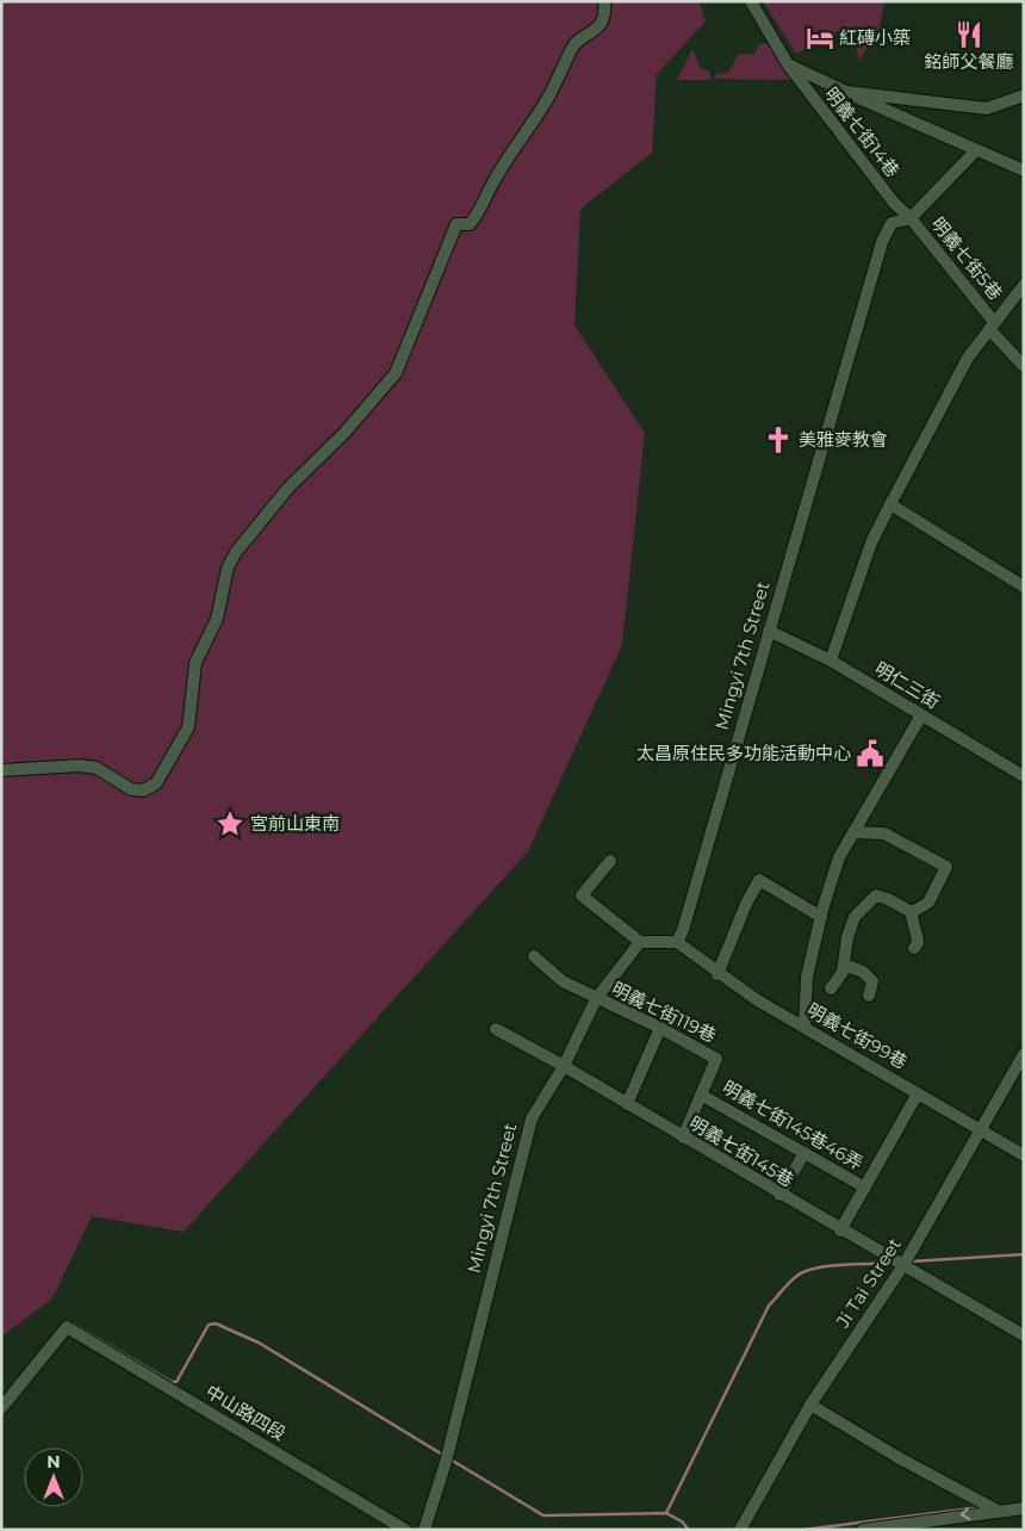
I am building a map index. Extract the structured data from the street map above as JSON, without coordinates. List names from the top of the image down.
{
  "streets": {
    "street": [
      "明義七街14巷",
      "明義七街5巷",
      "Mingyi 7th Street",
      "明仁三街",
      "明義七街119巷",
      "明義七街99巷",
      "明義七街145巷46弄",
      "明義七街145巷",
      "Ji Tai Street",
      "中山路四段"
    ]
  },
  "crossings": [
    ["明義七街14巷", "明義七街5巷"],
    ["明義七街14巷", "Mingyi 7th Street"],
    ["明義七街5巷", "Mingyi 7th Street"],
    ["Mingyi 7th Street", "明仁三街"],
    ["Mingyi 7th Street", "明義七街119巷"],
    ["Mingyi 7th Street", "明義七街99巷"],
    ["Mingyi 7th Street", "明義七街145巷"],
    ["明義七街119巷", "明義七街145巷46弄"],
    ["明義七街99巷", "Ji Tai Street"],
    ["明義七街145巷", "Ji Tai Street"]
  ],
  "places": {
    "restaurant": ["銘師父餐廳"],
    "hotel": ["紅磚小築"],
    "church": ["美雅麥教會"],
    "public building": ["太昌原住民多功能活動中心"],
    "place": ["宮前山東南"]
  },
  "north": "top"
}
